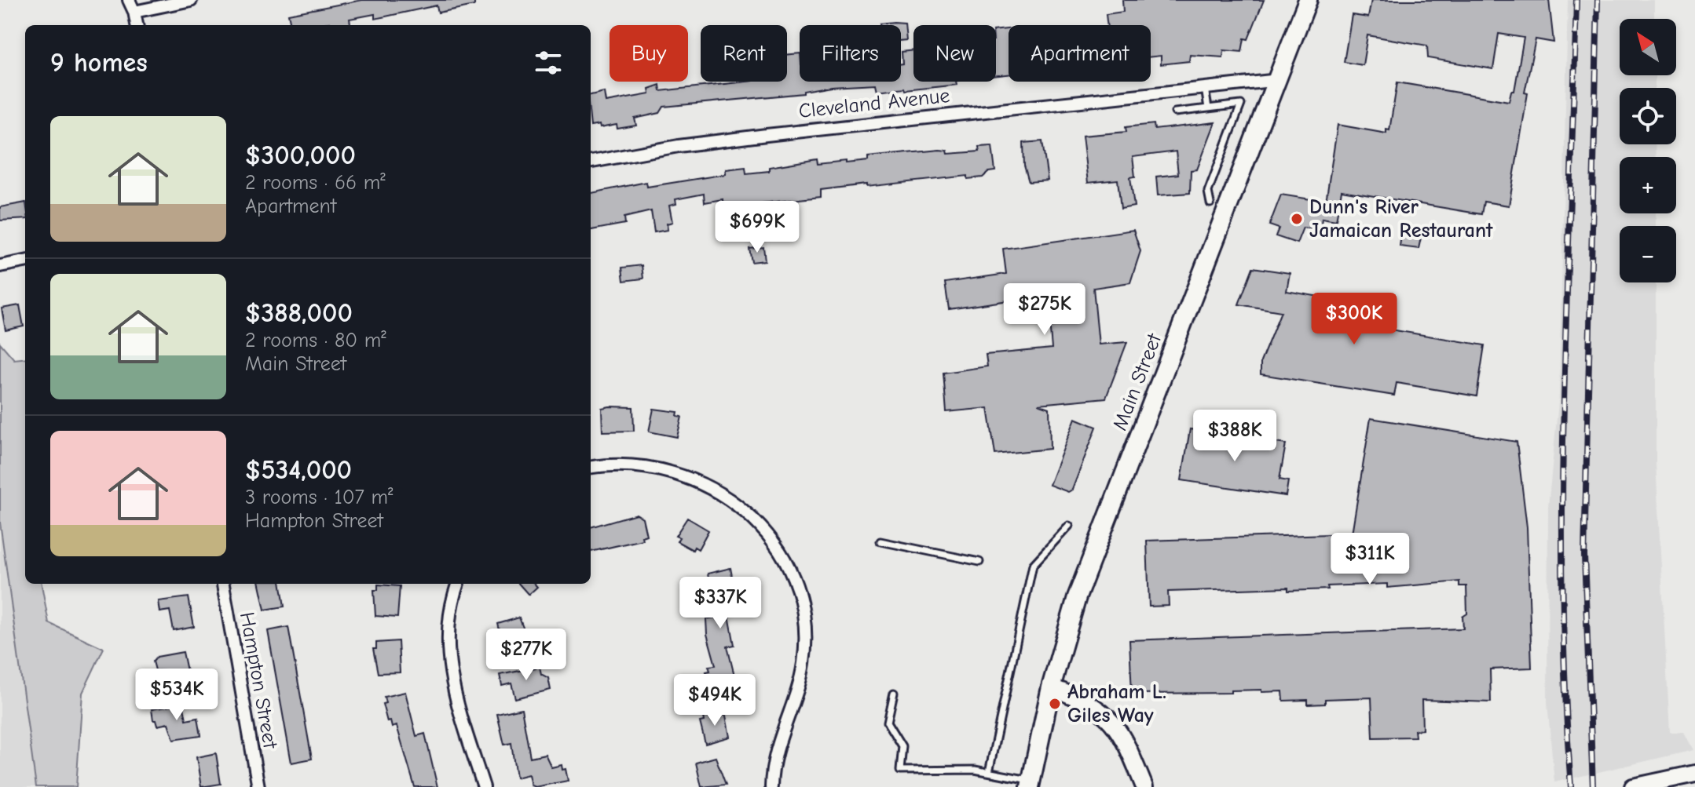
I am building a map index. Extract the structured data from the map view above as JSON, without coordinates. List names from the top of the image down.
{
  "streets": {
    "main road": ["Main Street"],
    "street": ["Cleveland Avenue", "Hampton Street"]
  },
  "crossings": [
    ["Cleveland Avenue", "Main Street"]
  ],
  "places": ["Dunn's River Jamaican Restaurant", "Abraham L. Giles Way"],
  "north": "top left",
  "page": {
    "map_buttons": ["+", "−"],
    "chip": [
      "Buy",
      "Rent",
      "Filters",
      "New",
      "Apartment"
    ],
    "heading": "9 homes",
    "list": [
      {
        "name": "$300,000",
        "note": "2 rooms · 66 m² · Apartment"
      },
      {
        "name": "$388,000",
        "note": "2 rooms · 80 m² · Main Street"
      },
      {
        "name": "$534,000",
        "note": "3 rooms · 107 m² · Hampton Street"
      }
    ],
    "price": [
      "$699K",
      "$275K",
      "$300K",
      "$388K",
      "$311K",
      "$337K",
      "$277K",
      "$534K",
      "$494K"
    ]
  }
}
